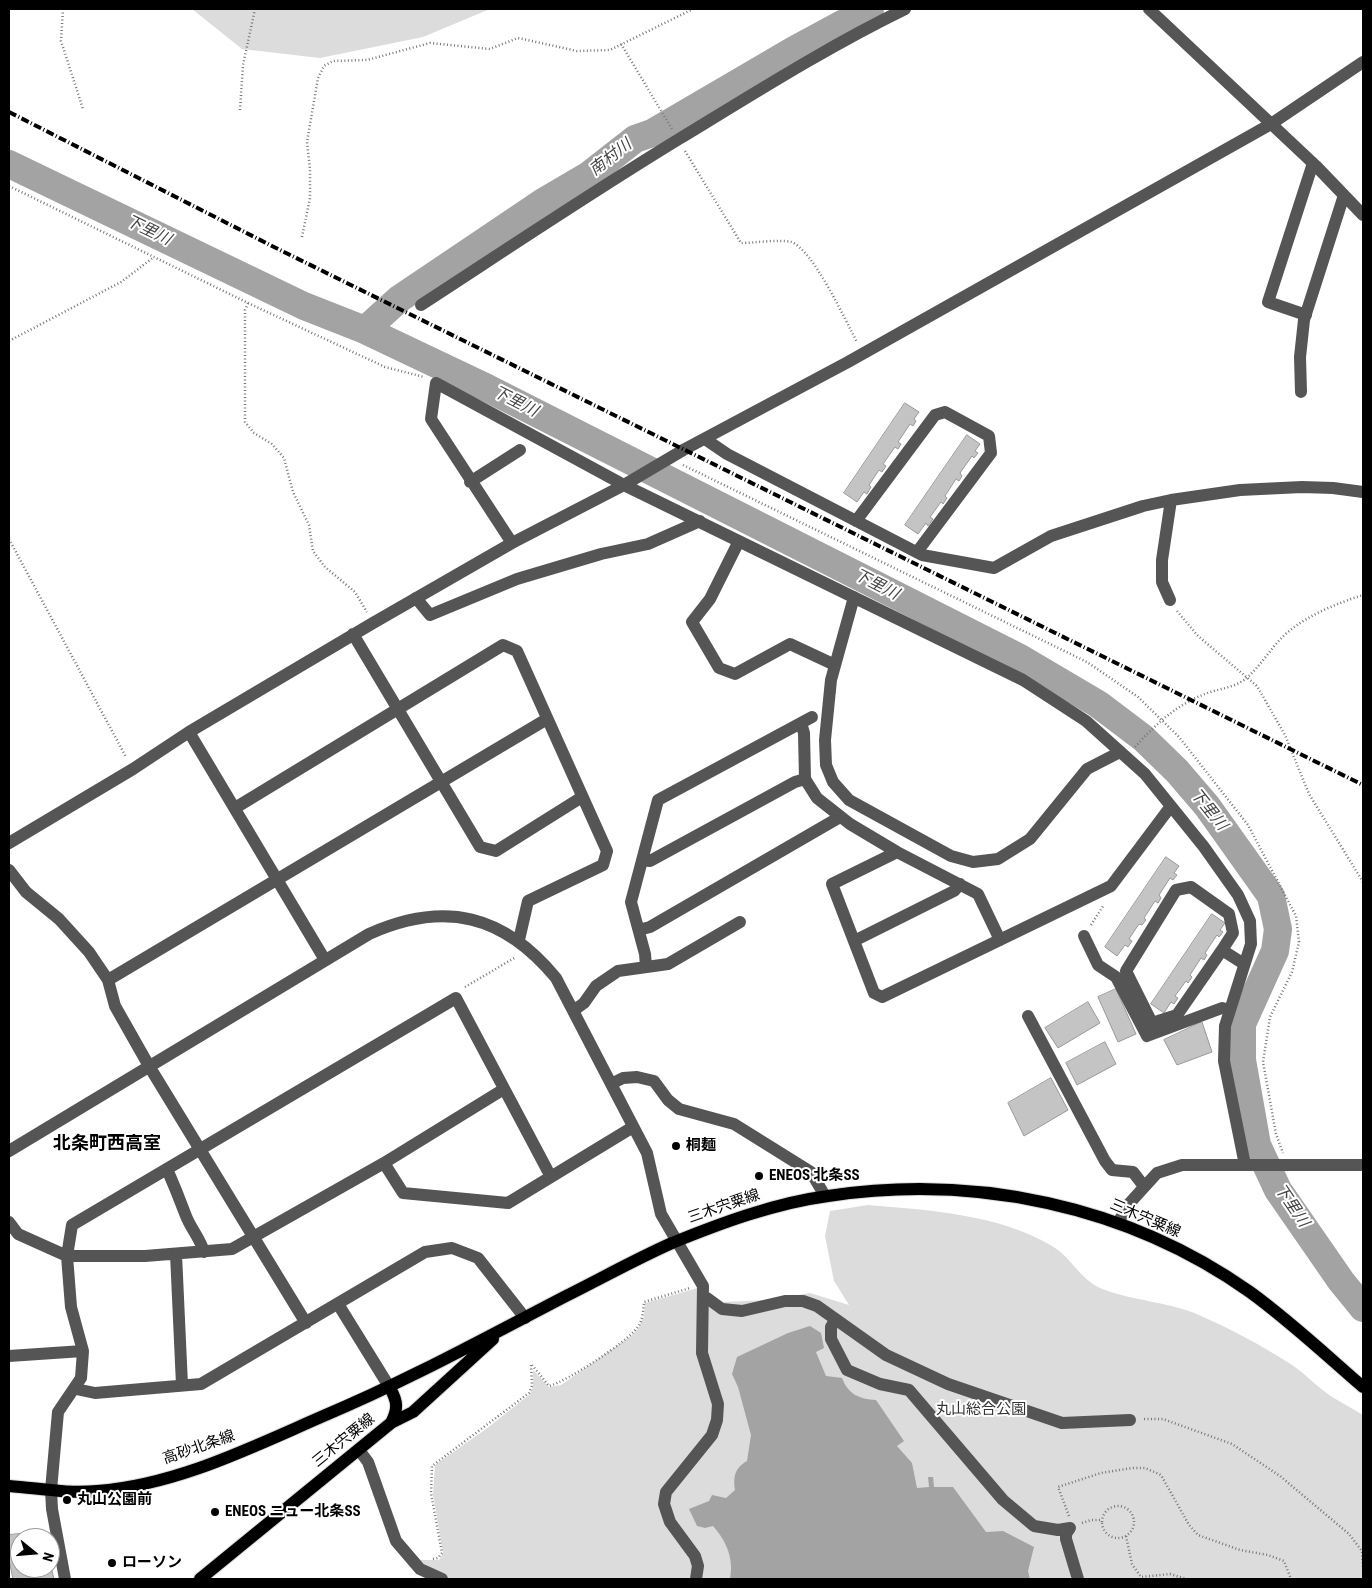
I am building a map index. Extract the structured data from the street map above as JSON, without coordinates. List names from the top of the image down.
{
  "streets": {
    "main road": ["三木宍粟線", "高砂北条線"]
  },
  "crossings": [
    ["三木宍粟線", "高砂北条線"]
  ],
  "districts": ["北条町西高室"],
  "water": ["南村川", "下里川"],
  "parks": ["丸山総合公園"],
  "places": [
    "桐麺",
    "ENEOS 北条SS",
    "丸山公園前",
    "ENEOS ニュー北条SS",
    "ローソン"
  ],
  "north": "right"
}
